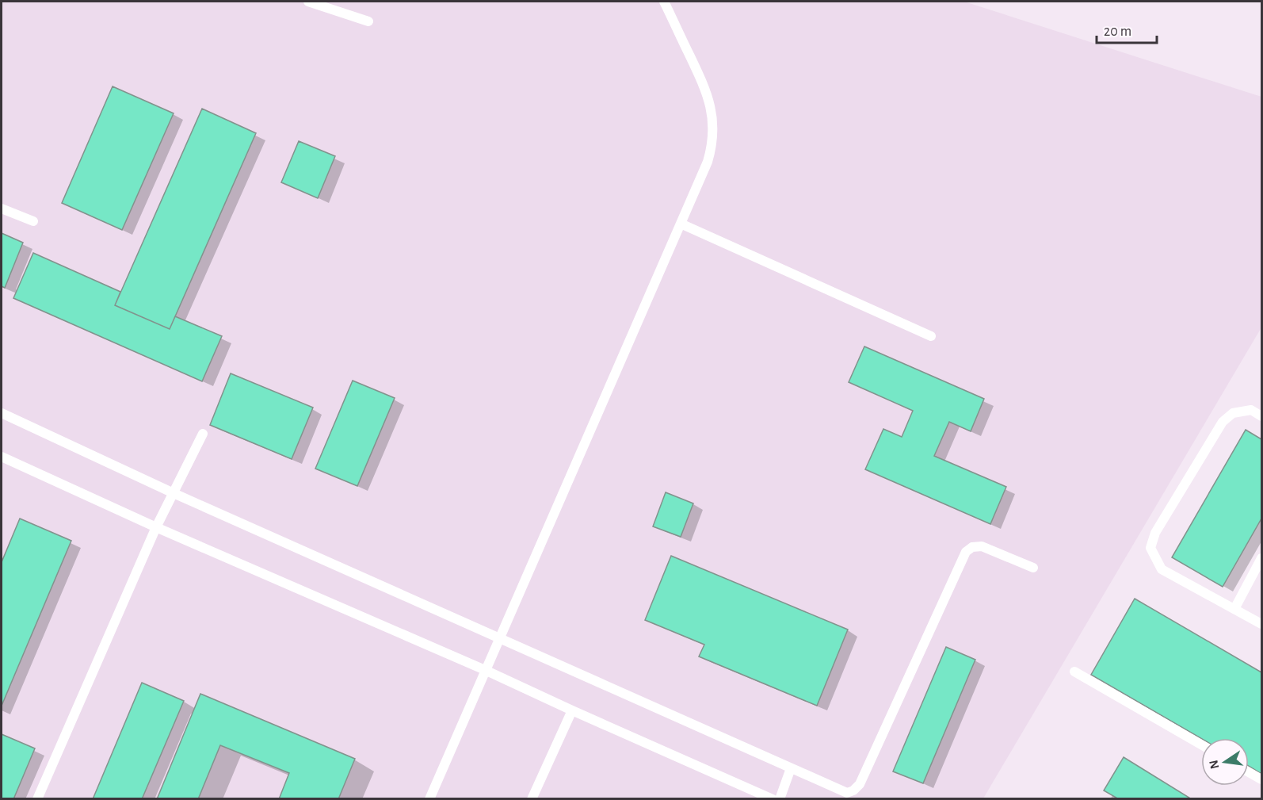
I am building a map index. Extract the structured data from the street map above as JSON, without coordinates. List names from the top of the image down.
{
  "scale_bar": "20 m",
  "north": "left"
}
